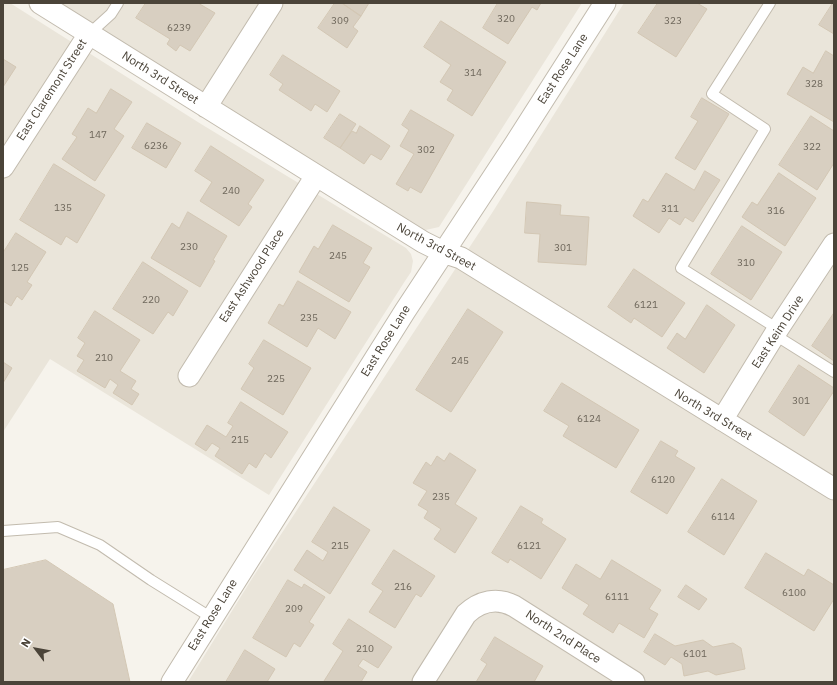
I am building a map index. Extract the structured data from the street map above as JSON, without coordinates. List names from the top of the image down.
{
  "streets": {
    "street": [
      "East Rose Lane",
      "North 3rd Street",
      "East Claremont Street",
      "East Ashwood Place",
      "East Keim Drive",
      "North 2nd Place"
    ]
  },
  "crossings": [
    ["East Rose Lane", "North 3rd Street"],
    ["North 3rd Street", "East Claremont Street"],
    ["North 3rd Street", "East Ashwood Place"],
    ["North 3rd Street", "East Keim Drive"]
  ],
  "house_numbers": [
    "320",
    "309",
    "323",
    "6239",
    "314",
    "328",
    "147",
    "6236",
    "322",
    "302",
    "240",
    "135",
    "311",
    "316",
    "230",
    "301",
    "245",
    "310",
    "125",
    "220",
    "6121",
    "235",
    "210",
    "245",
    "225",
    "301",
    "6124",
    "215",
    "6120",
    "235",
    "6114",
    "215",
    "6121",
    "216",
    "6100",
    "6111",
    "209",
    "210",
    "6101"
  ],
  "north": "top left"
}
